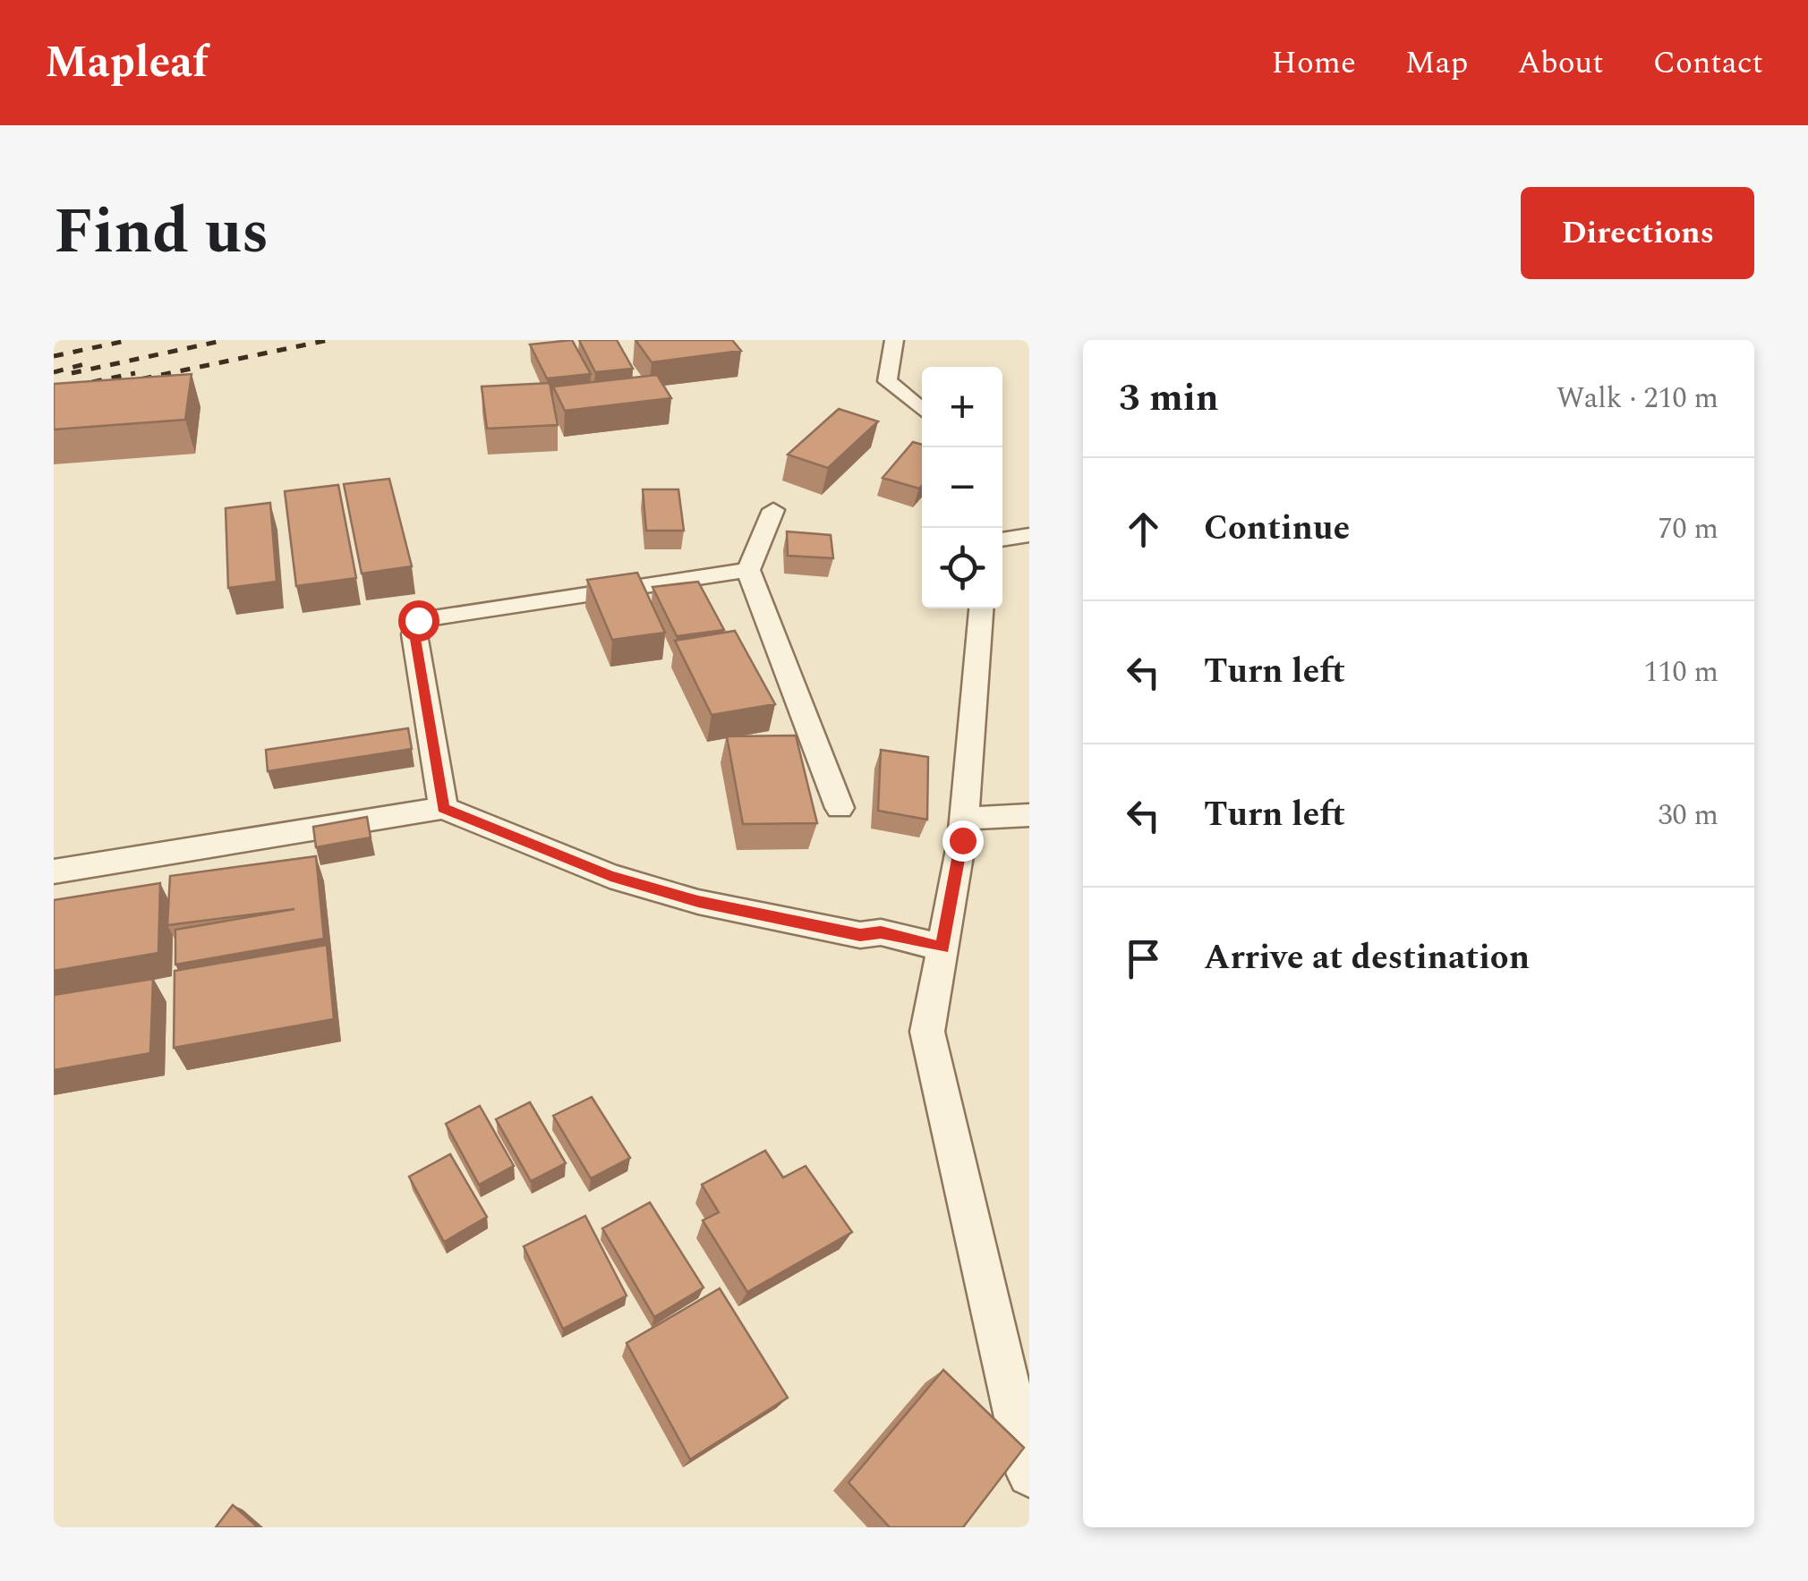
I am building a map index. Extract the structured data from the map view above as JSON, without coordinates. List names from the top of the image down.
{
  "page": {
    "header": "Mapleaf",
    "nav": [
      "Home",
      "Map",
      "About",
      "Contact"
    ],
    "title": "Find us",
    "buttons": "Directions",
    "heading": ["3 min", "Walk · 210 m"],
    "map_buttons": ["+", "−"],
    "list": [
      ["Continue", "70 m"],
      ["Turn left", "110 m"],
      ["Turn left", "30 m"],
      "Arrive at destination"
    ]
  }
}
